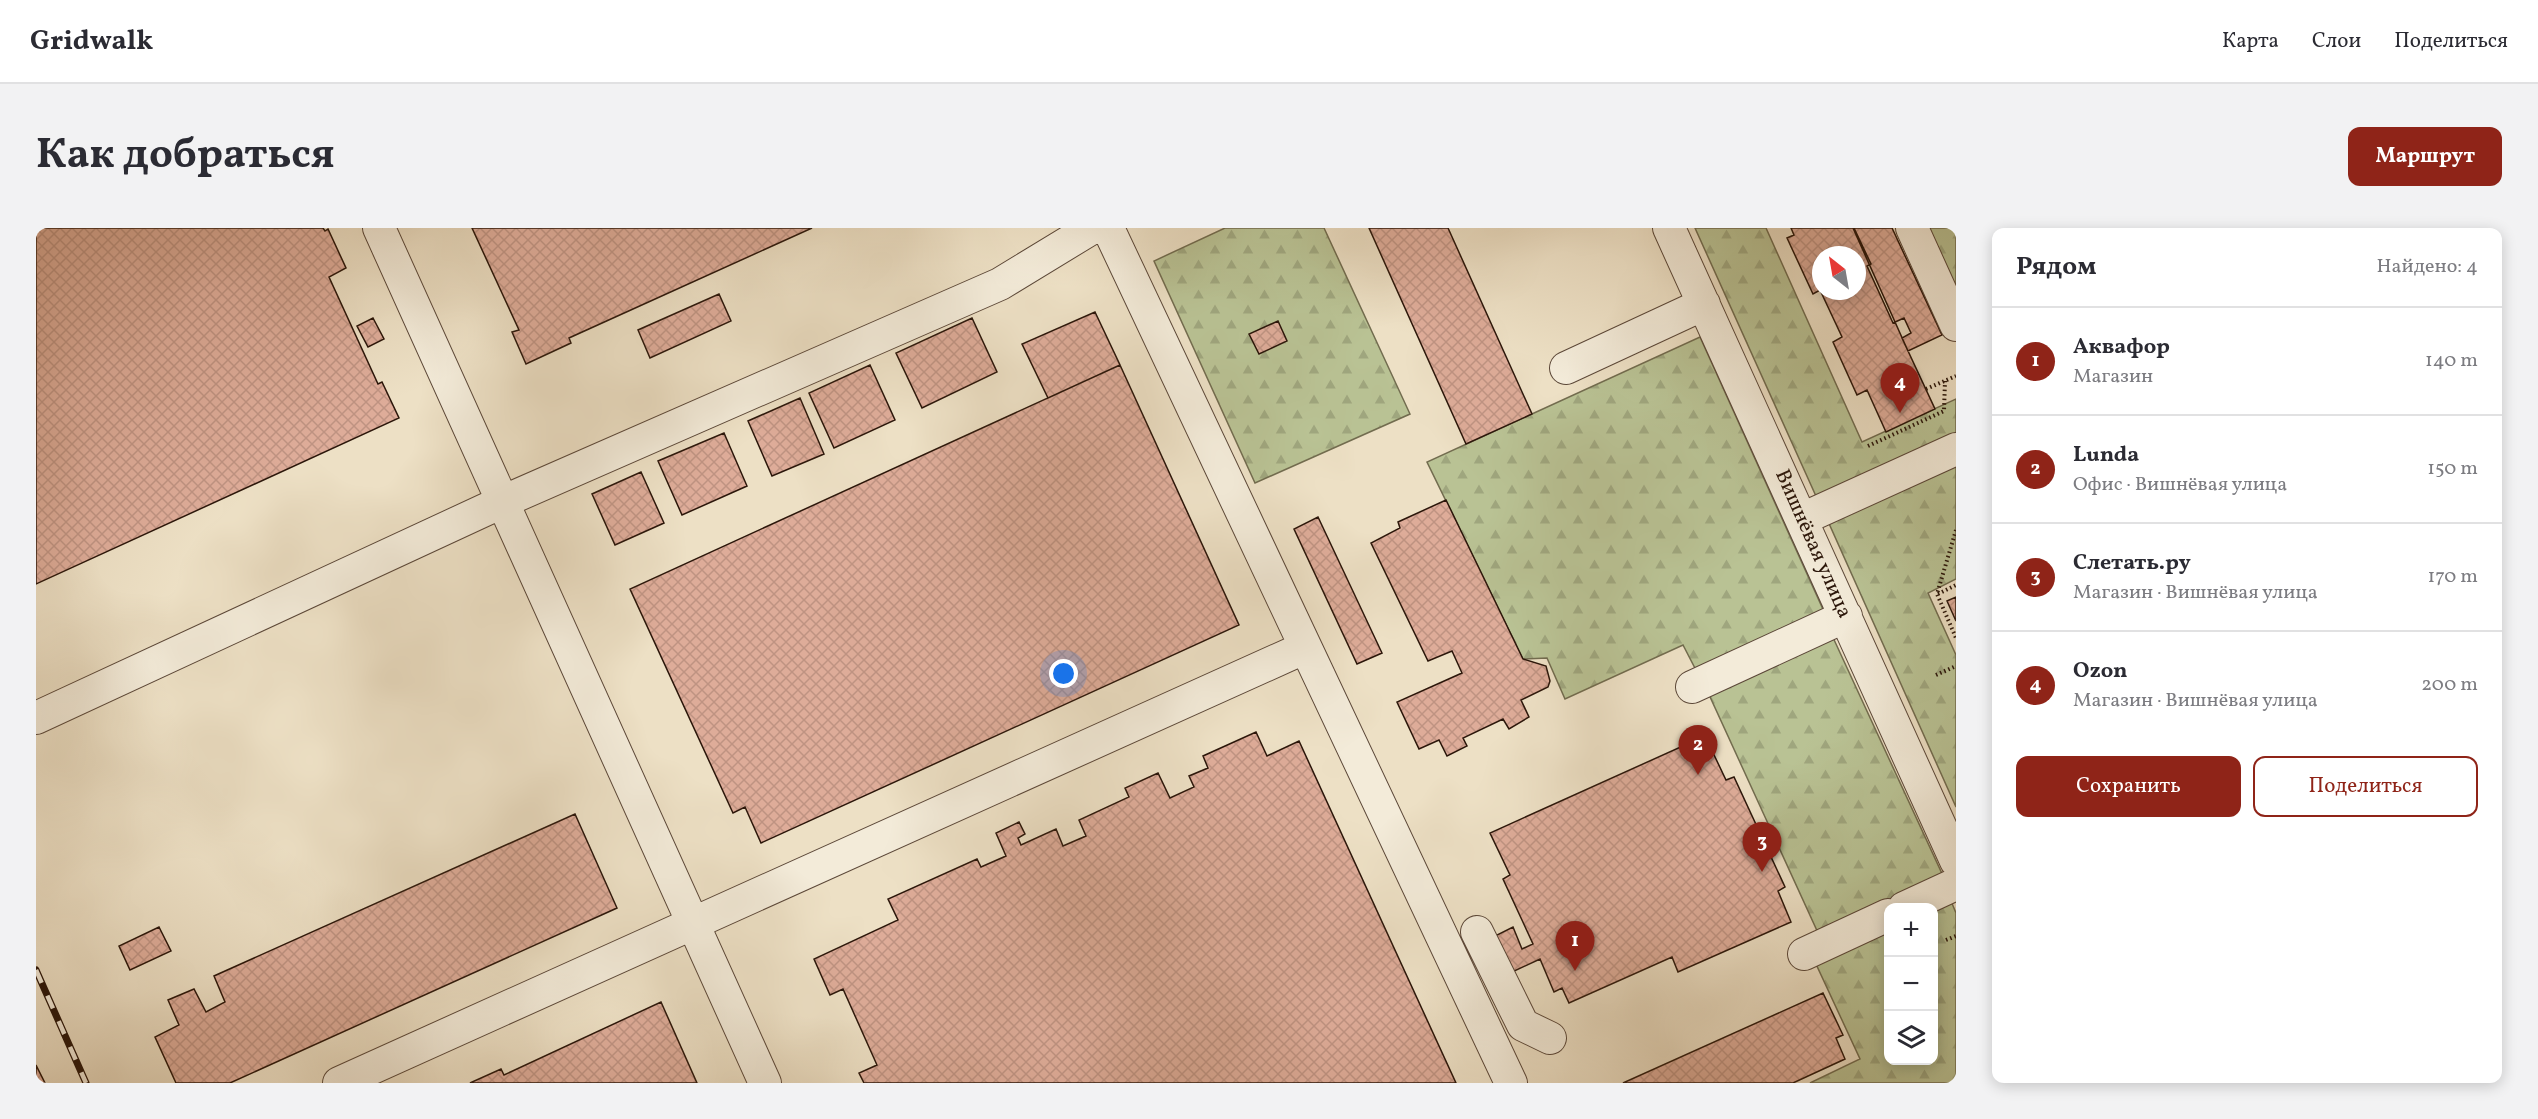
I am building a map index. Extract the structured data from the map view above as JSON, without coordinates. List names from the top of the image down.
{
  "streets": {
    "street": ["Вишнёвая улица"]
  },
  "north": "top left",
  "page": {
    "header": "Gridwalk",
    "nav": ["Карта", "Слои", "Поделиться"],
    "title": "Как добраться",
    "buttons": [
      "Маршрут",
      ["Сохранить", "Поделиться"]
    ],
    "heading": ["Рядом", "Найдено: 4"],
    "list": [
      {
        "mark": "1",
        "name": "Аквафор",
        "note": "Магазин",
        "value": "140 m"
      },
      {
        "mark": "2",
        "name": "Lunda",
        "note": "Офис · Вишнёвая улица",
        "value": "150 m"
      },
      {
        "mark": "3",
        "name": "Слетать.ру",
        "note": "Магазин · Вишнёвая улица",
        "value": "170 m"
      },
      {
        "mark": "4",
        "name": "Ozon",
        "note": "Магазин · Вишнёвая улица",
        "value": "200 m"
      }
    ],
    "pins": [
      "4",
      "2",
      "3",
      "1"
    ],
    "map_buttons": ["+", "−"]
  }
}
